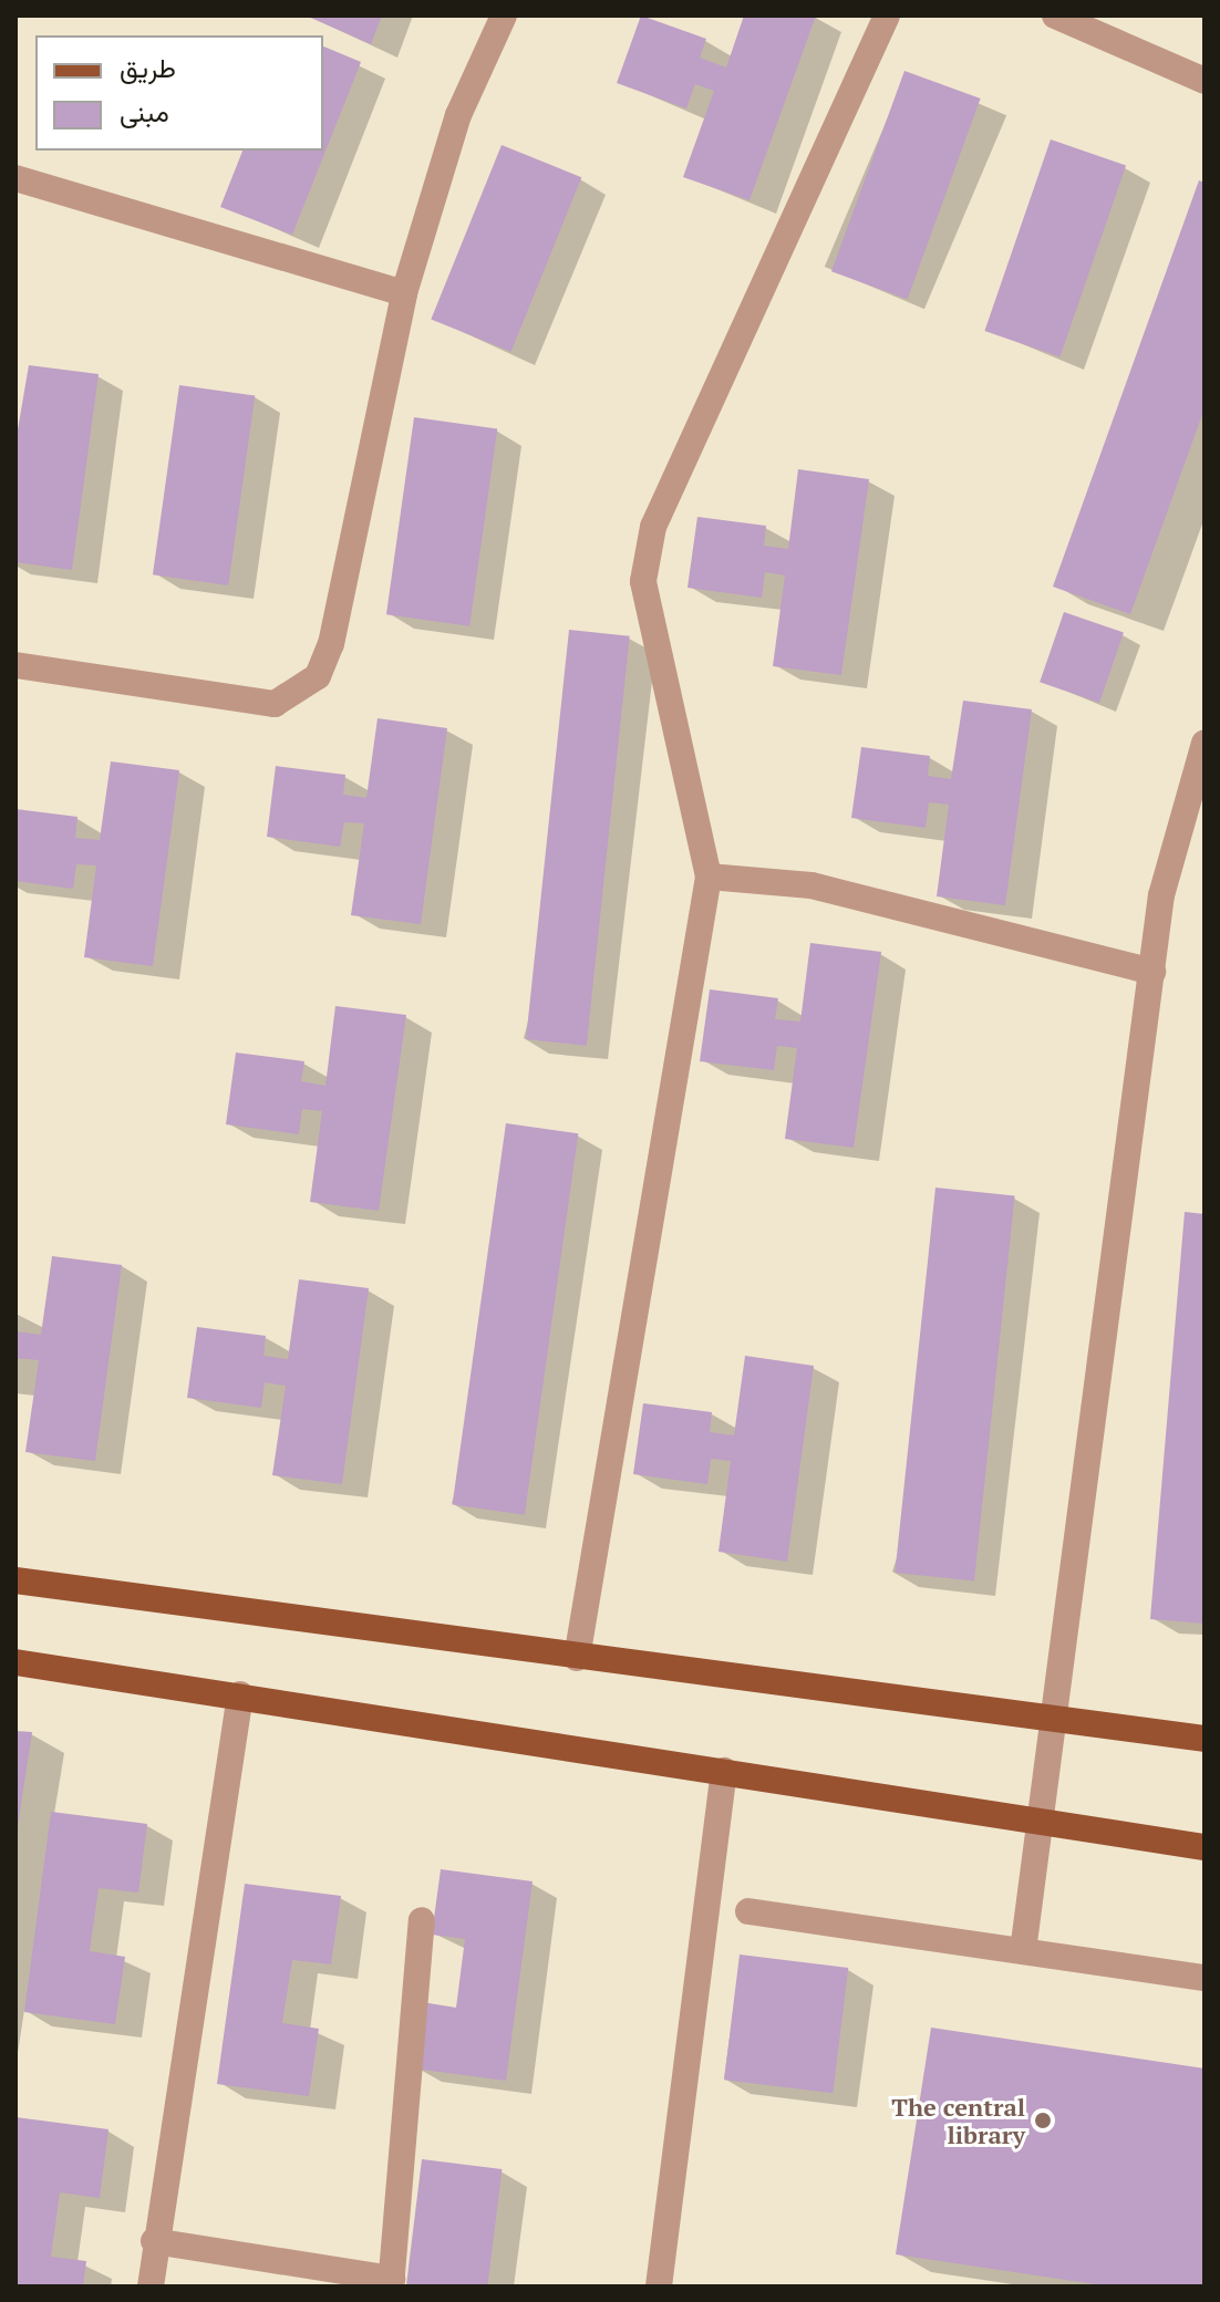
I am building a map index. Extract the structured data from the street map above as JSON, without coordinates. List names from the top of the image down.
{
  "places": ["The central library"],
  "legend": ["طريق", "مبنى"]
}
